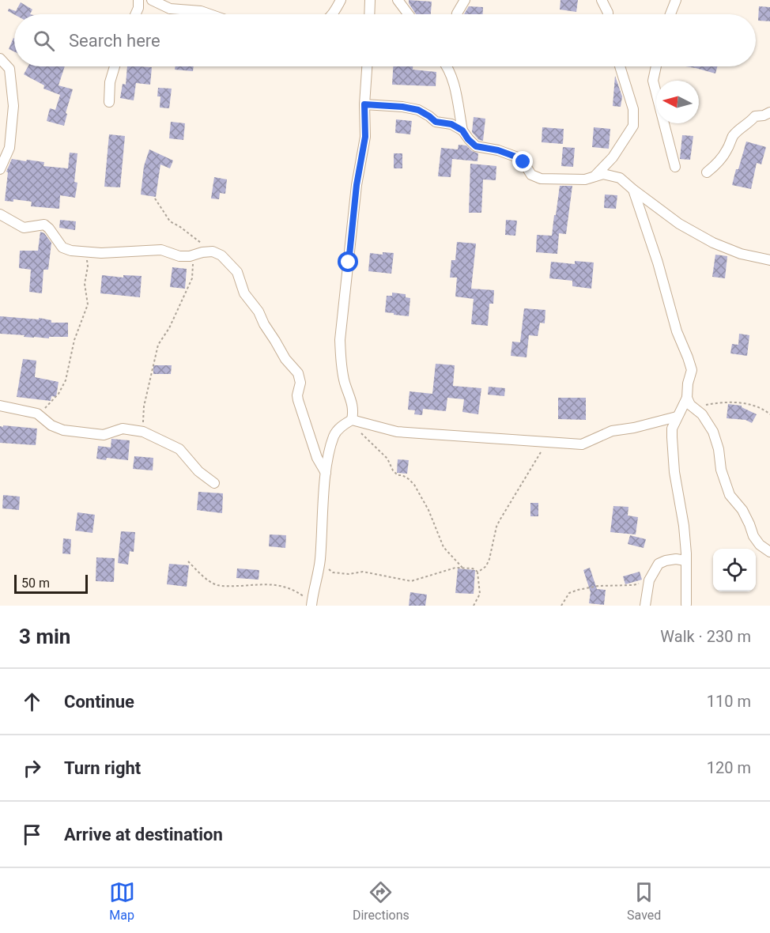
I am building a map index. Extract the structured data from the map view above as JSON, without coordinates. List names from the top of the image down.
{
  "scale_bar": "50 m",
  "north": "left",
  "page": {
    "search": "Search here",
    "scale": "50 m",
    "heading": ["3 min", "Walk · 230 m"],
    "list": [
      ["Continue", "110 m"],
      ["Turn right", "120 m"],
      "Arrive at destination"
    ],
    "nav": ["Map", "Directions", "Saved"]
  }
}
